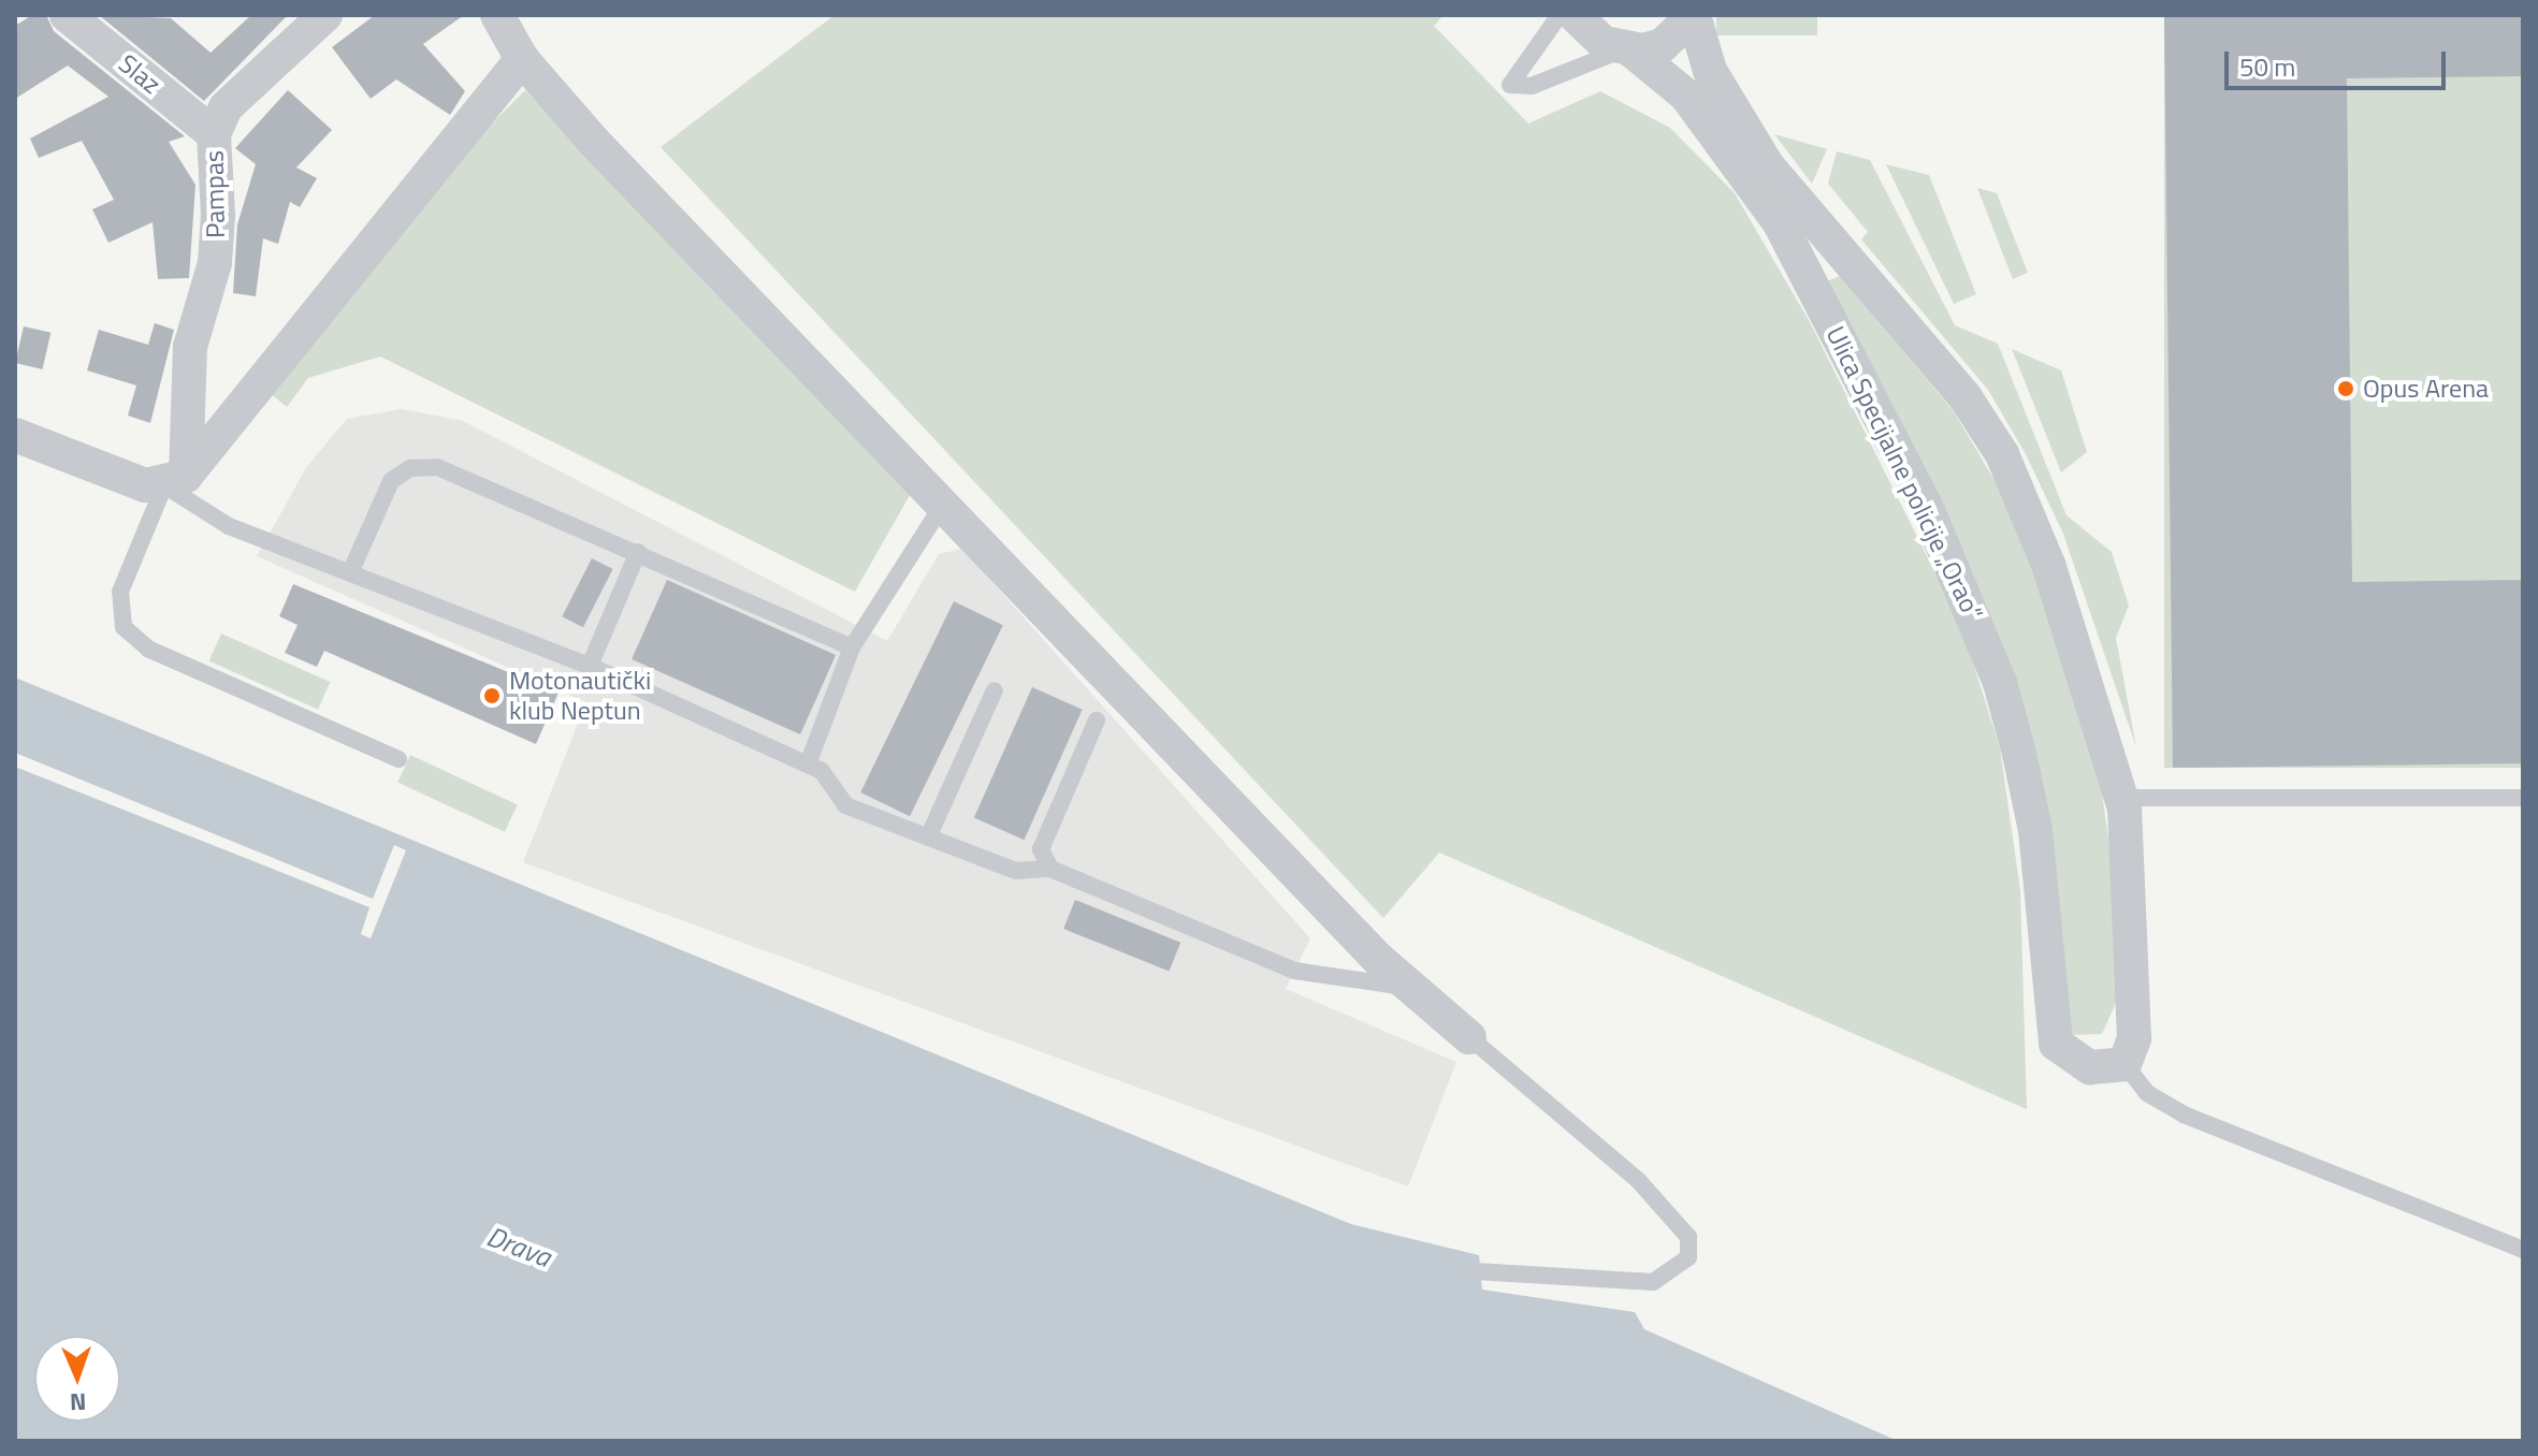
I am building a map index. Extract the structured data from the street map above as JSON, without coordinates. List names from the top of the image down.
{
  "streets": {
    "street": ["Slaz", "Pampas", "Ulica Specijalne policije „Orao“"]
  },
  "crossings": [
    ["Slaz", "Pampas"]
  ],
  "water": ["Drava"],
  "places": ["Opus Arena", "Motonautički klub Neptun"],
  "scale_bar": "50 m",
  "north": "bottom"
}
